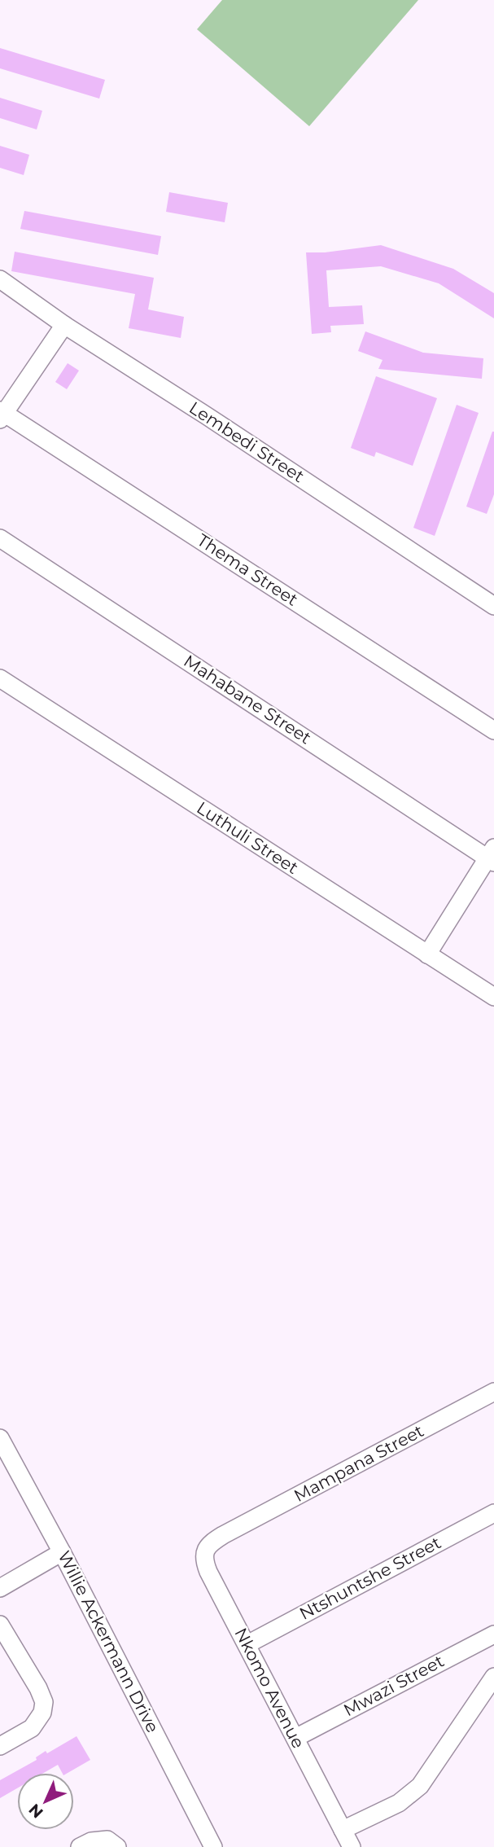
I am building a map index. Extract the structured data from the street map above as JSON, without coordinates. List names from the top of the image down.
{
  "streets": {
    "street": [
      "Lembedi Street",
      "Thema Street",
      "Mahabane Street",
      "Luthuli Street",
      "Mampana Street",
      "Ntshuntshe Street",
      "Willie Ackermann Drive",
      "Mwazi Street",
      "Nkomo Avenue"
    ]
  },
  "crossings": [
    ["Mampana Street", "Nkomo Avenue"],
    ["Ntshuntshe Street", "Nkomo Avenue"],
    ["Mwazi Street", "Nkomo Avenue"]
  ],
  "north": "bottom left"
}
